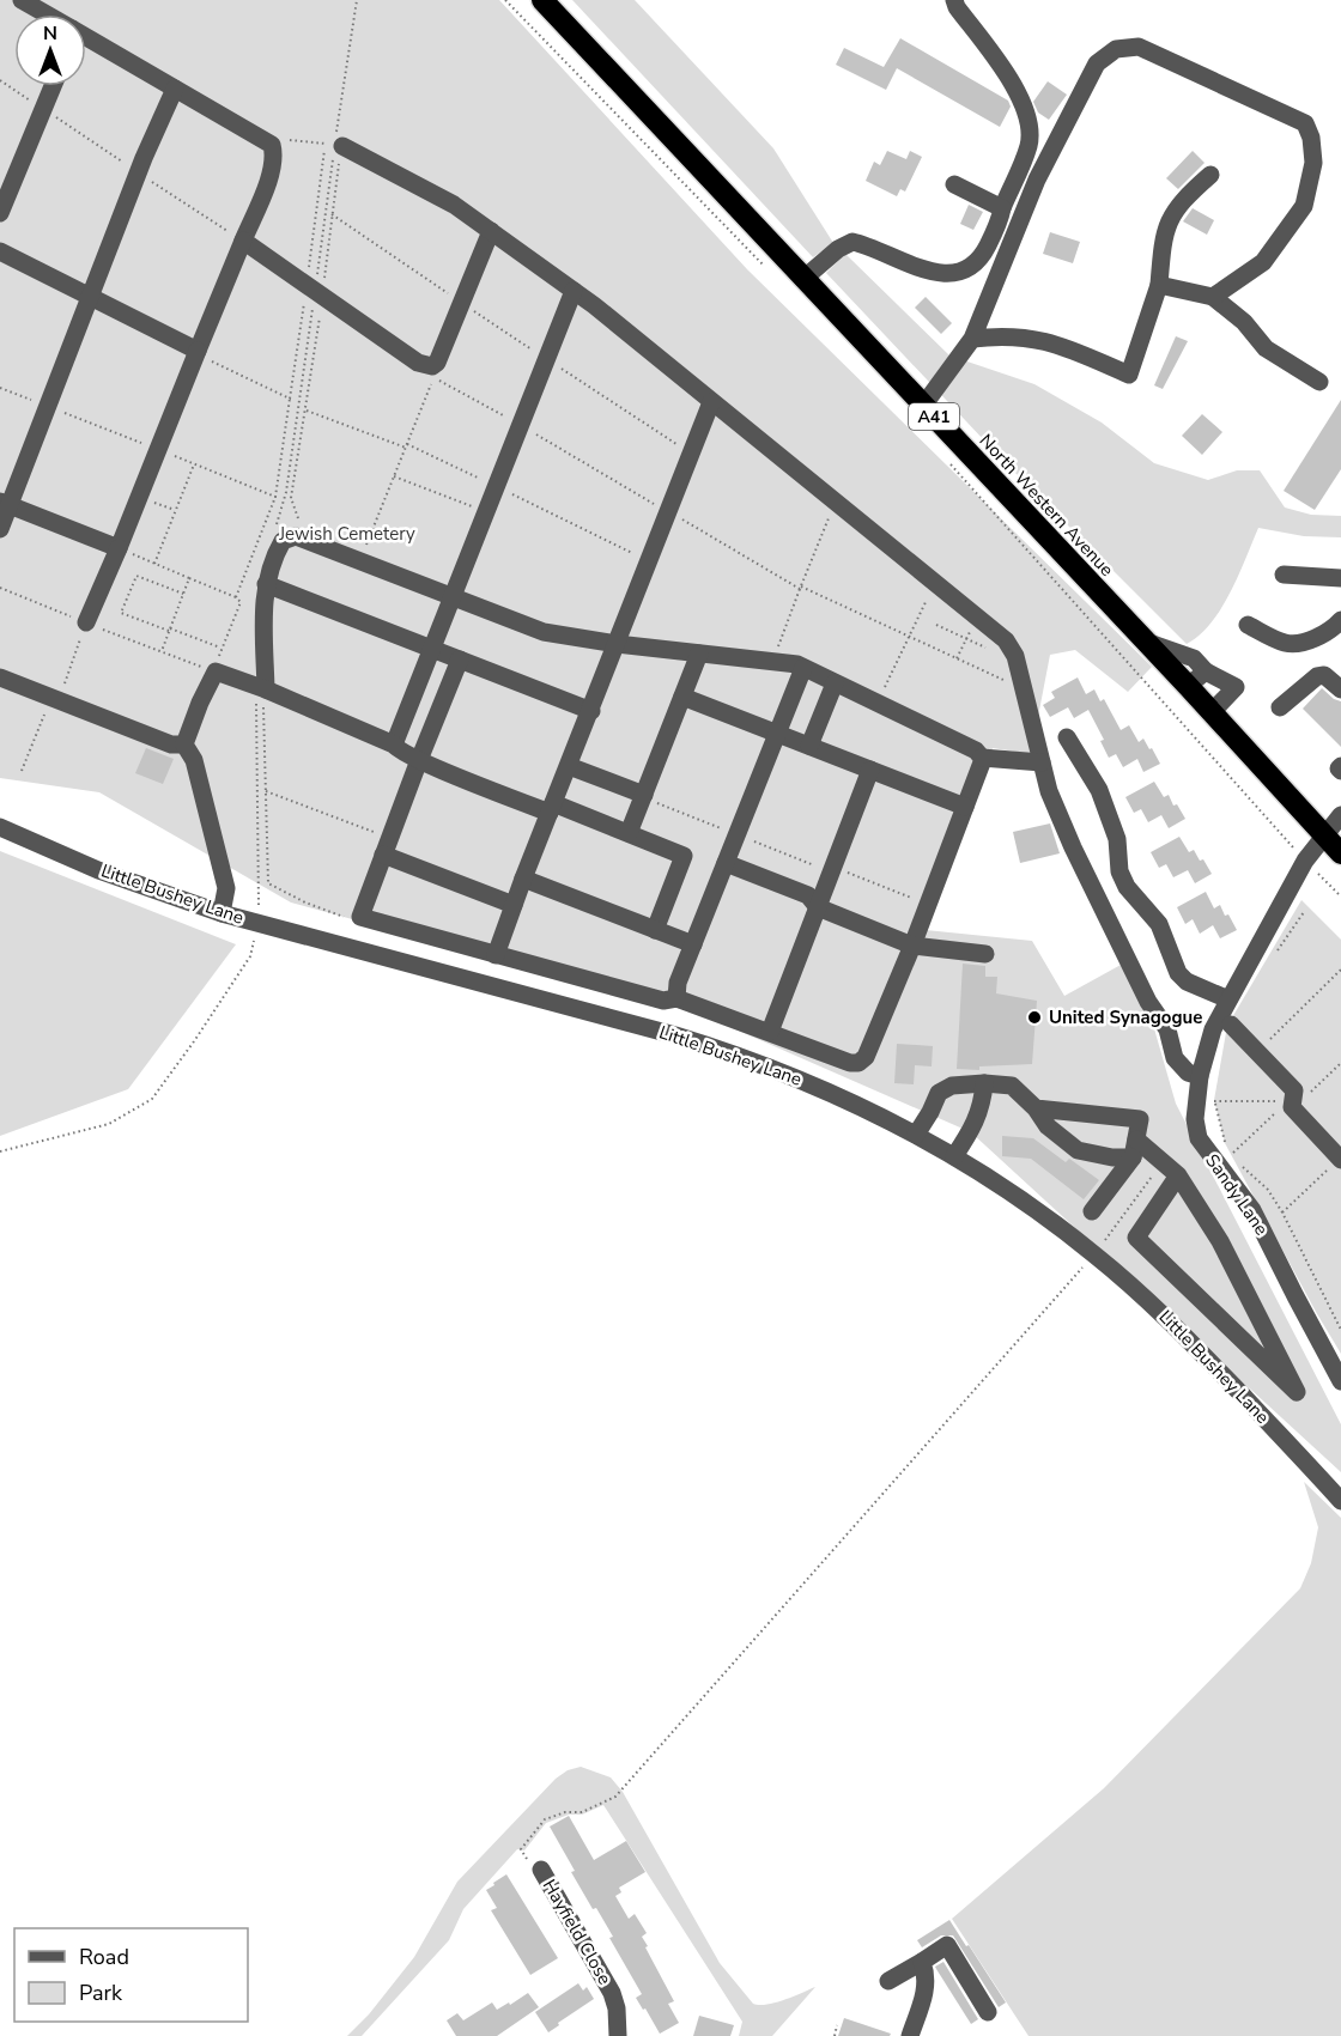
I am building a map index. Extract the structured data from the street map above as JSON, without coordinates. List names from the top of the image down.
{
  "streets": {
    "highway": ["A41", "North Western Avenue"],
    "street": ["Little Bushey Lane", "Sandy Lane", "Hayfield Close"]
  },
  "crossings": [
    ["North Western Avenue", "Sandy Lane"]
  ],
  "parks": ["Jewish Cemetery"],
  "places": ["United Synagogue"],
  "legend": ["Road", "Park"],
  "north": "top"
}
